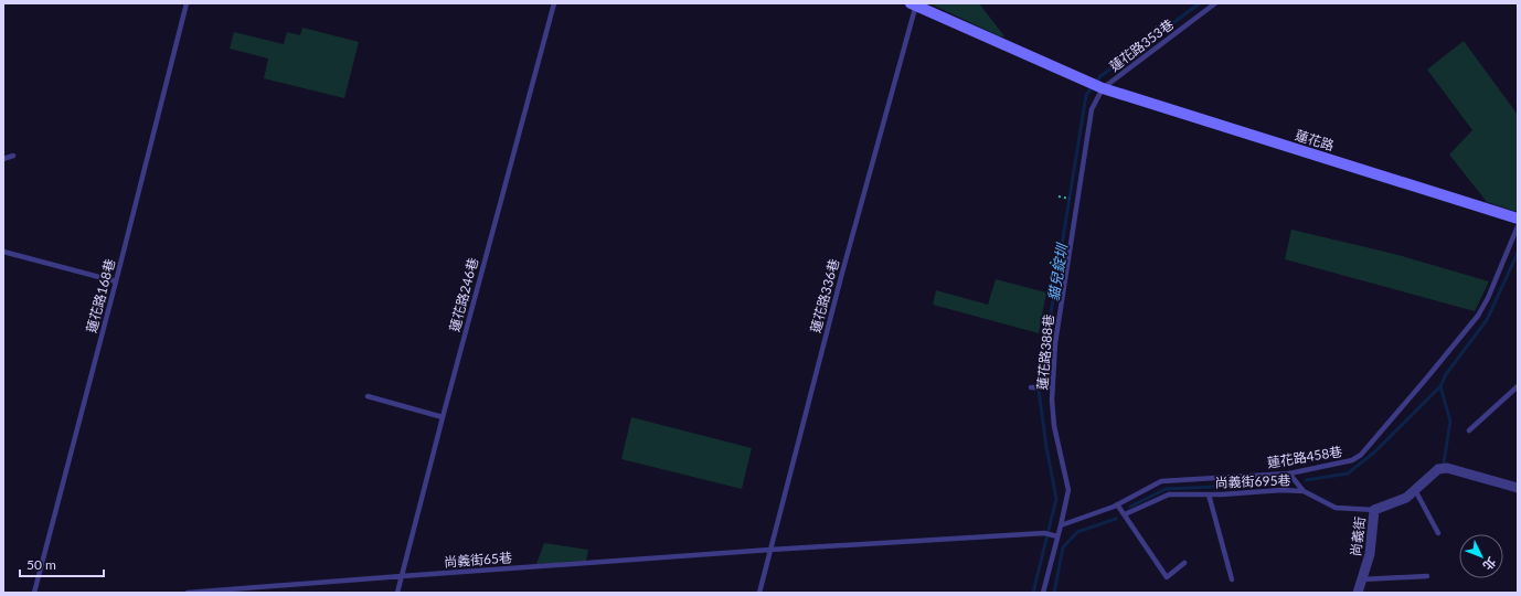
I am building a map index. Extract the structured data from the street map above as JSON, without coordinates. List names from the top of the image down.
{
  "streets": {
    "street": ["蓮花路", "尚義街"],
    "lane": [
      "蓮花路353巷",
      "蓮花路246巷",
      "蓮花路168巷",
      "蓮花路336巷",
      "蓮花路388巷",
      "蓮花路458巷",
      "尚義街695巷",
      "尚義街65巷"
    ]
  },
  "crossings": [
    ["蓮花路353巷", "蓮花路"],
    ["蓮花路353巷", "蓮花路388巷"],
    ["蓮花路", "蓮花路336巷"],
    ["蓮花路", "蓮花路388巷"],
    ["蓮花路246巷", "尚義街65巷"],
    ["蓮花路336巷", "尚義街65巷"],
    ["蓮花路388巷", "蓮花路458巷"],
    ["蓮花路388巷", "尚義街65巷"],
    ["尚義街695巷", "尚義街"]
  ],
  "water": ["貓兒錠圳"],
  "scale_bar": "50 m",
  "north": "bottom right"
}
